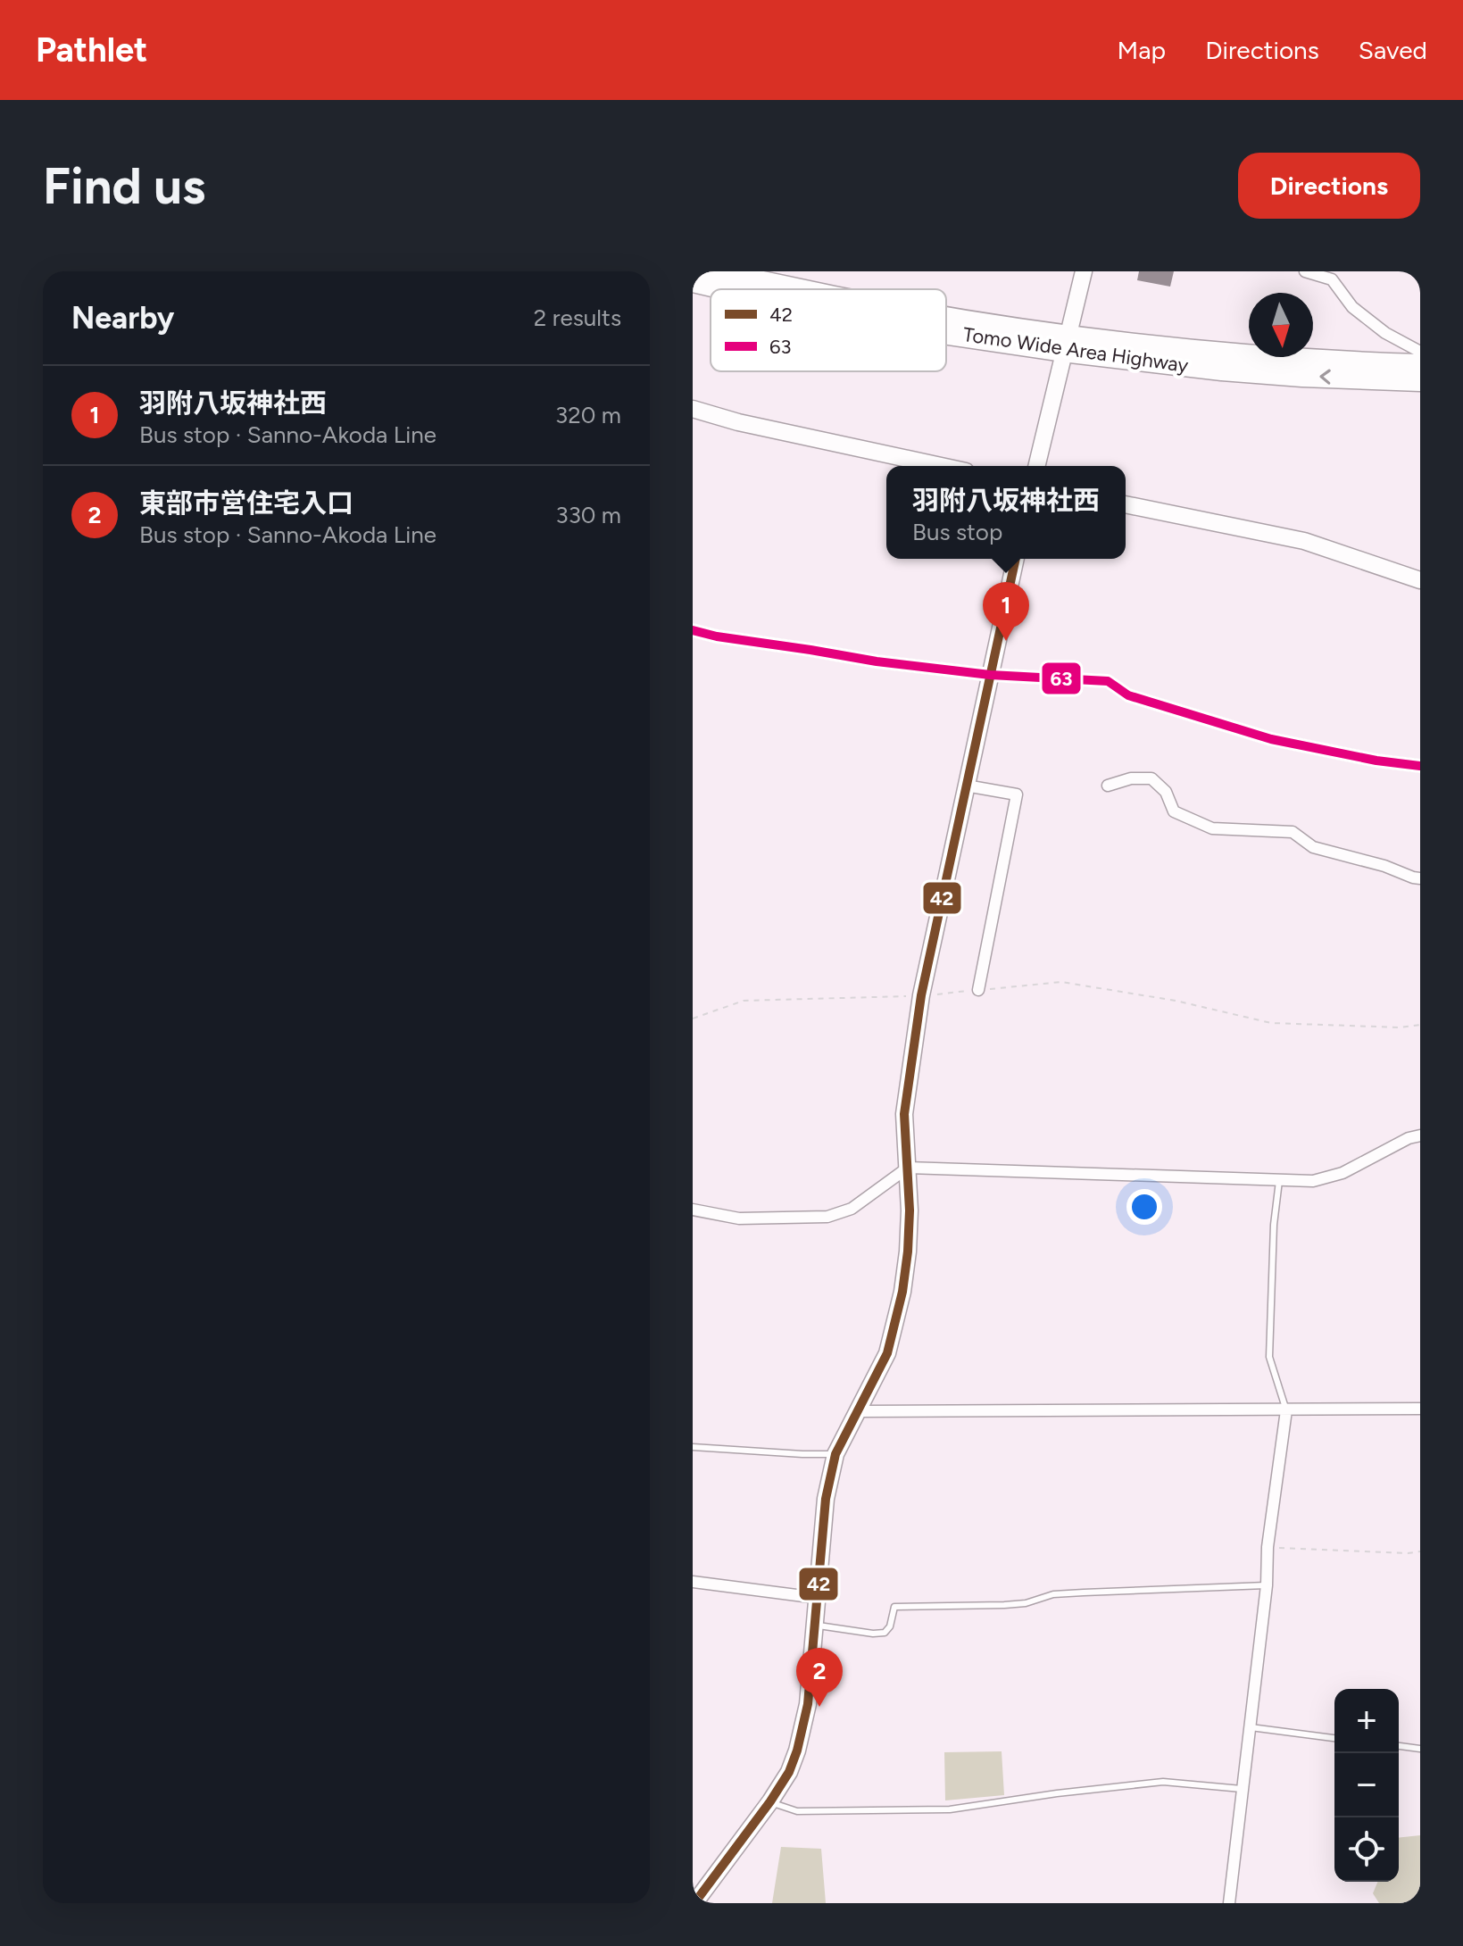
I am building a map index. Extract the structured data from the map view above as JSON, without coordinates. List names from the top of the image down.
{
  "streets": {
    "highway": ["Tomo Wide Area Highway"]
  },
  "lines": ["transit line 42", "transit line 63"],
  "legend": ["42", "63"],
  "north": "bottom",
  "page": {
    "header": "Pathlet",
    "nav": ["Map", "Directions", "Saved"],
    "buttons": "Directions",
    "title": "Find us",
    "heading": ["Nearby", "2 results"],
    "list": [
      {
        "mark": "1",
        "name": "羽附八坂神社西",
        "note": "Bus stop · Sanno-Akoda Line",
        "value": "320 m"
      },
      {
        "mark": "2",
        "name": "東部市営住宅入口",
        "note": "Bus stop · Sanno-Akoda Line",
        "value": "330 m"
      }
    ],
    "popup": ["羽附八坂神社西", "Bus stop"],
    "pins": ["1", "2"],
    "map_buttons": ["+", "−"]
  }
}
